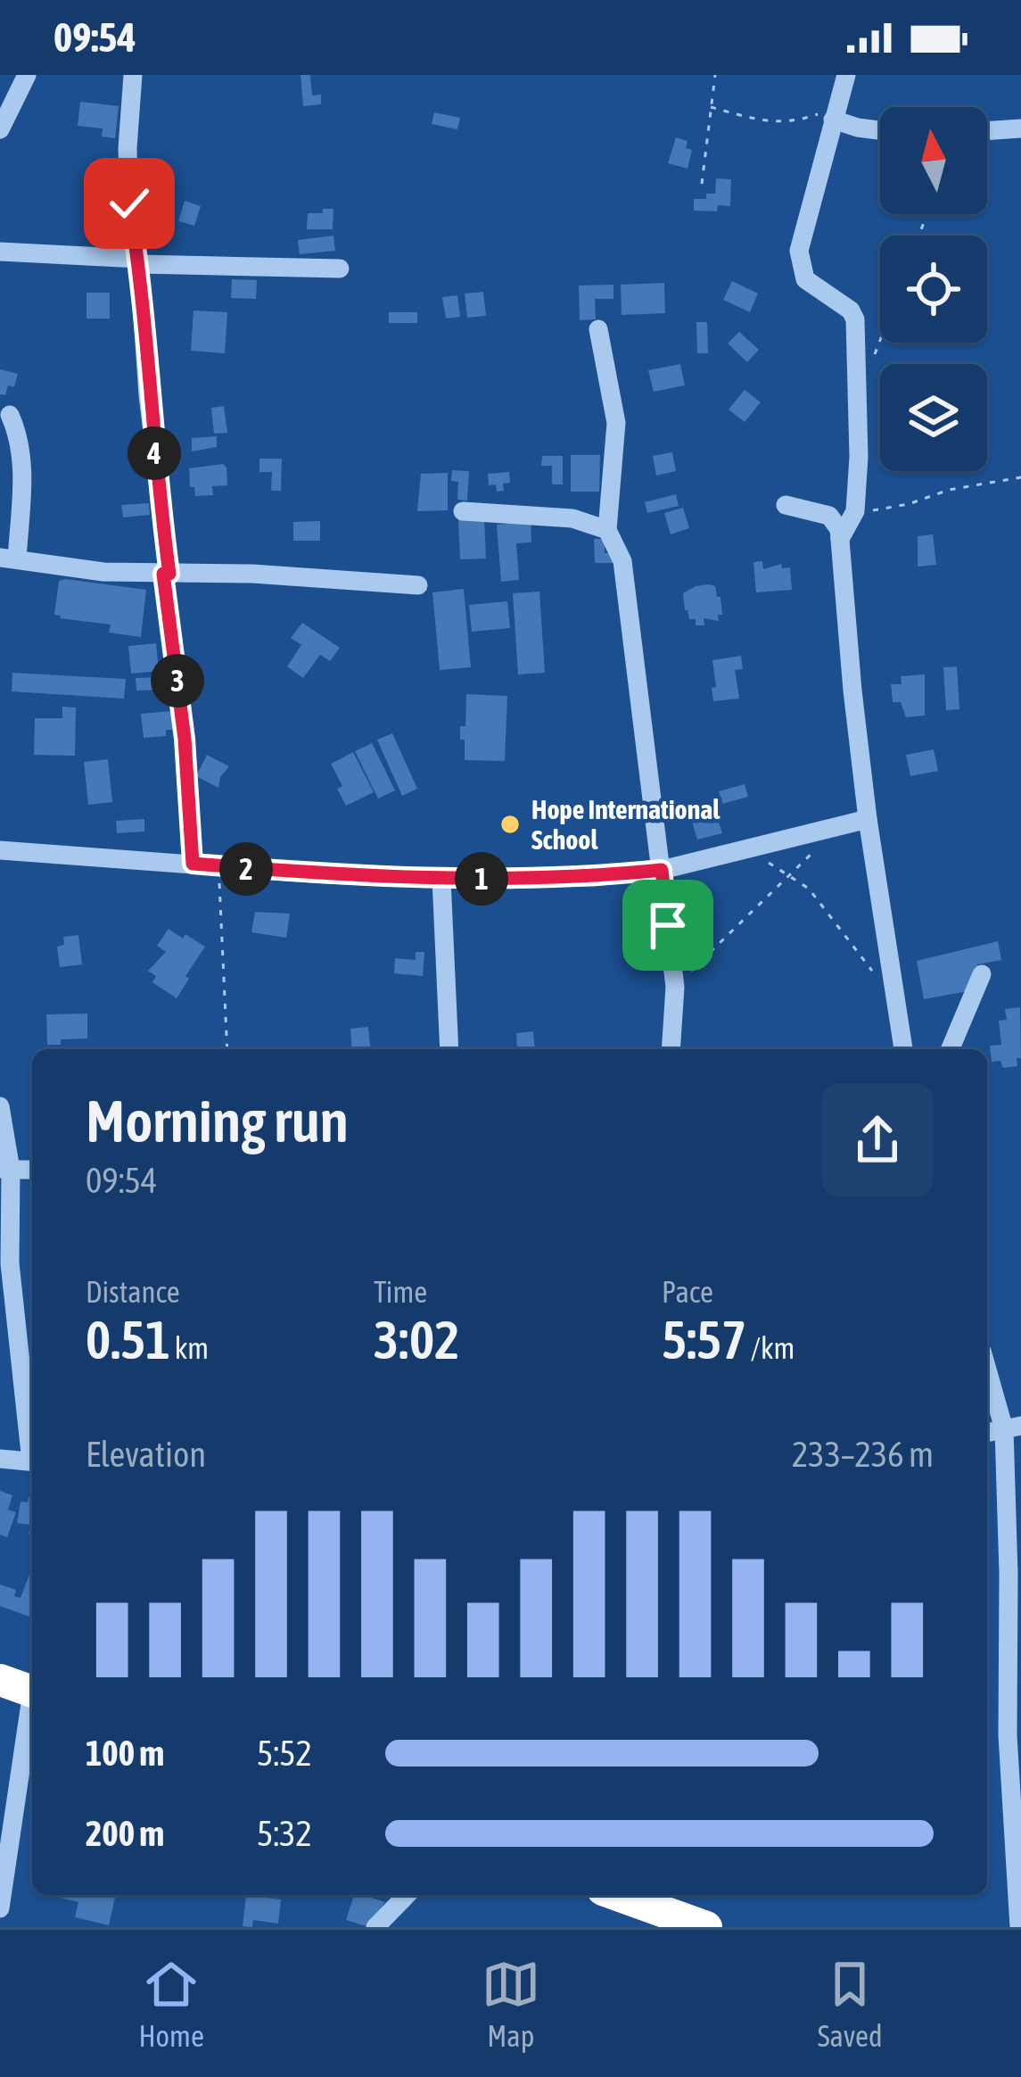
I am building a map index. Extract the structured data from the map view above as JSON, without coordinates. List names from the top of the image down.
{
  "places": ["Hope International School"],
  "north": "top",
  "page": {
    "status": "09:54",
    "pins": [
      "4",
      "3",
      "2",
      "1"
    ],
    "heading": ["Morning run", "09:54"],
    "stats": [
      ["Distance", "0.51 km"],
      ["Time", "3:02"],
      ["Pace", "5:57 /km"]
    ],
    "chart": ["Elevation", "233–236 m"],
    "list": [
      {
        "name": "100 m",
        "note": "5:52"
      },
      {
        "name": "200 m",
        "note": "5:32"
      }
    ],
    "tabs": ["Home", "Map", "Saved"]
  }
}
